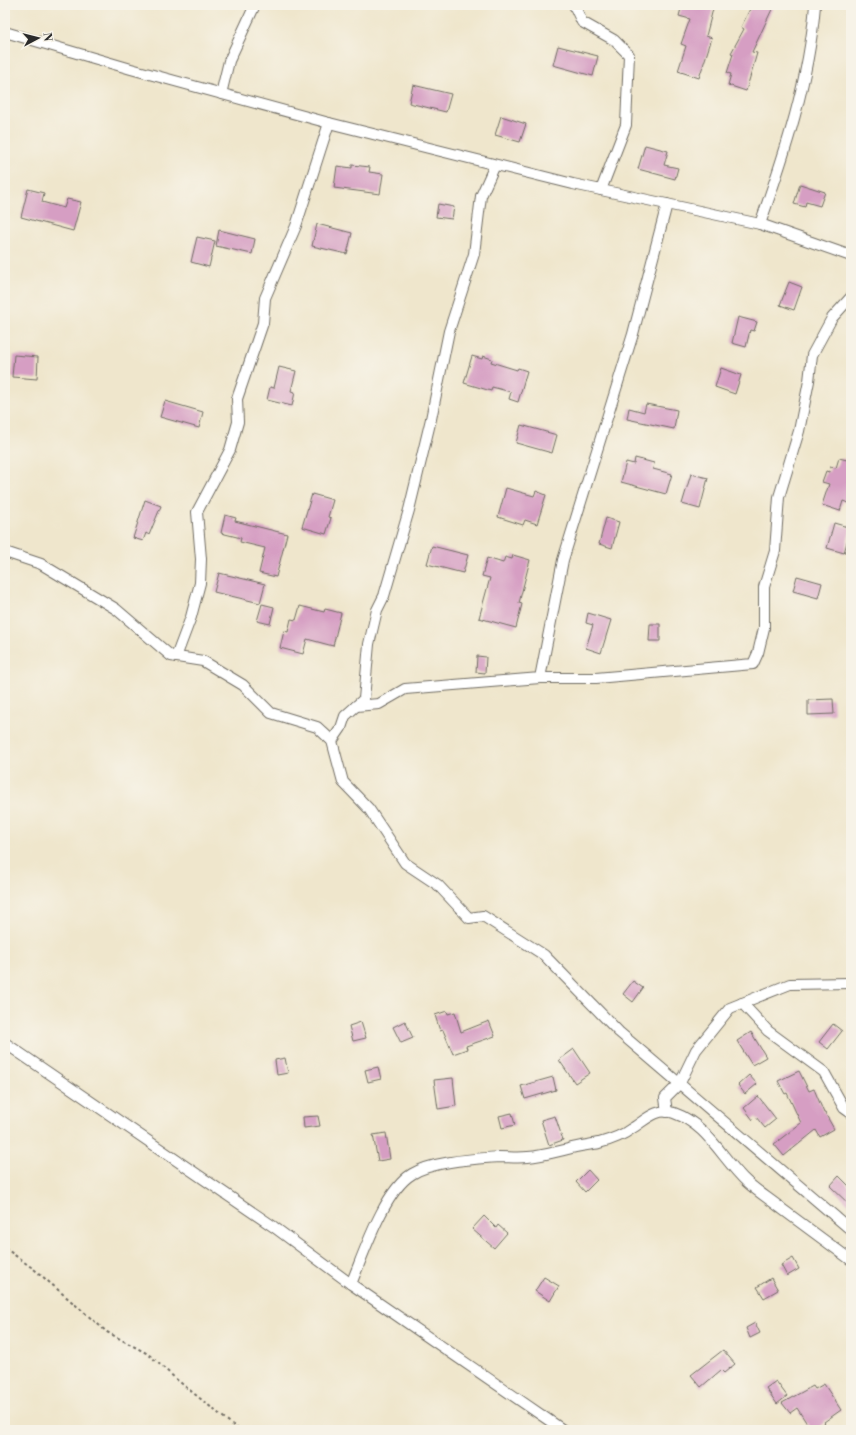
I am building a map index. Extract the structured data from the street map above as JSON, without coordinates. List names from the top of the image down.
{
  "north": "right"
}
